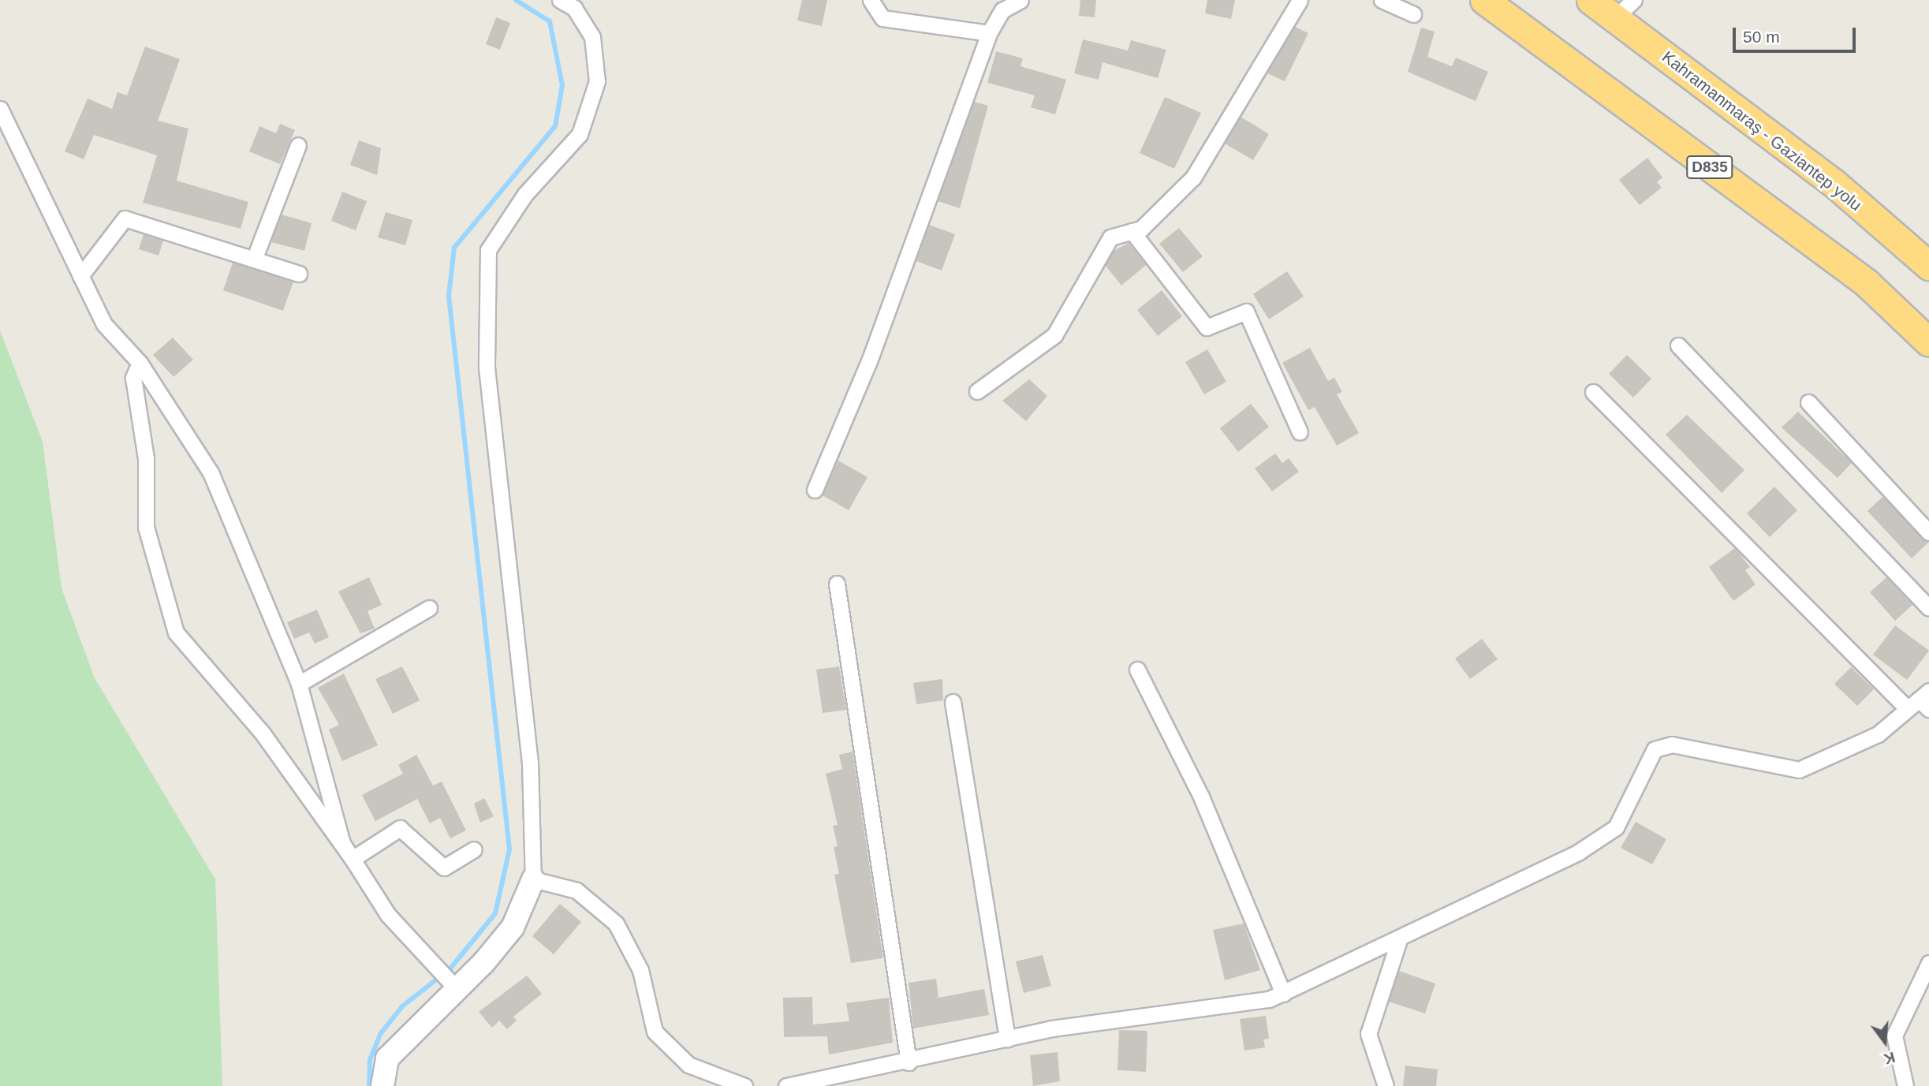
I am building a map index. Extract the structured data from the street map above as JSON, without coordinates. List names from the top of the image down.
{
  "streets": {
    "highway": ["Kahramanmaraş - Gaziantep yolu", "D835"]
  },
  "scale_bar": "50 m",
  "north": "bottom"
}
